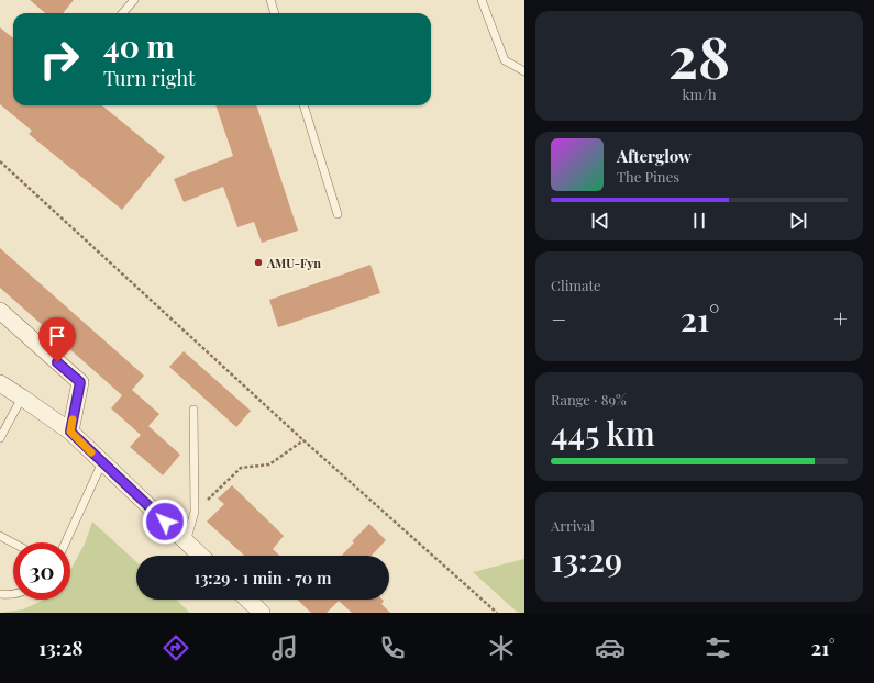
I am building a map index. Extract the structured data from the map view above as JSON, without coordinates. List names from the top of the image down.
{
  "places": ["AMU-Fyn"],
  "page": {
    "tile": [
      ["28", "km/h"],
      "Climate",
      ["Range · 89%", "445 km"],
      ["Arrival", "13:29"]
    ],
    "turn": ["40 m", "Turn right"],
    "song": ["Afterglow", "The Pines"],
    "heat": ["−", "21°", "+"],
    "limit": "30",
    "trip": "13:29 · 1 min · 70 m",
    "tabs": ["13:28", "21°"]
  }
}
